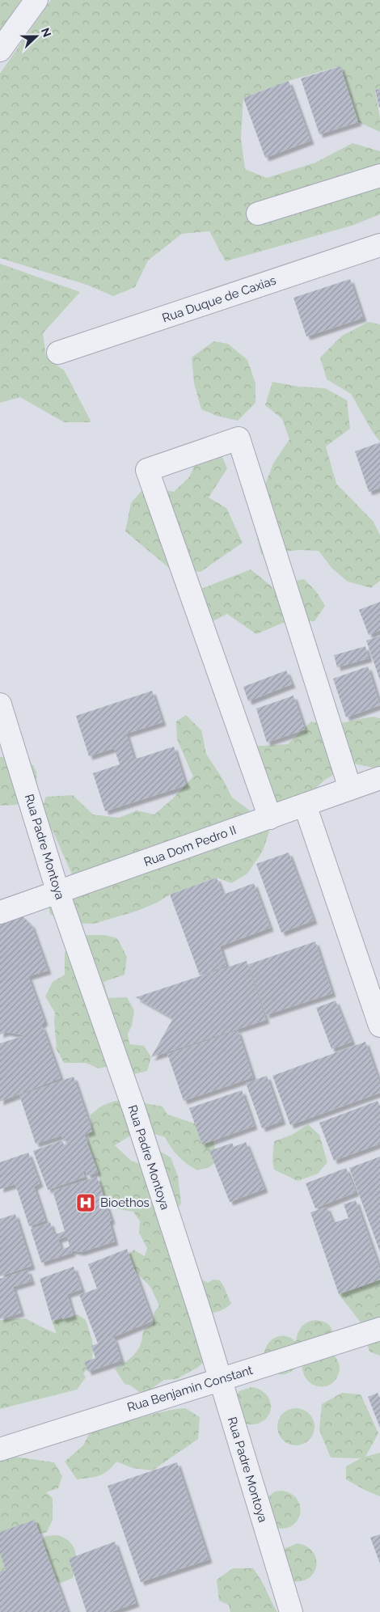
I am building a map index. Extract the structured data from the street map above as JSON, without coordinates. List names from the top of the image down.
{
  "streets": {
    "street": [
      "Rua Duque de Caxias",
      "Rua Dom Pedro II",
      "Rua Padre Montoya",
      "Rua Benjamin Constant"
    ]
  },
  "crossings": [
    ["Rua Dom Pedro II", "Rua Padre Montoya"],
    ["Rua Padre Montoya", "Rua Benjamin Constant"]
  ],
  "places": {
    "hospital": ["Bioethos"]
  },
  "north": "right"
}
